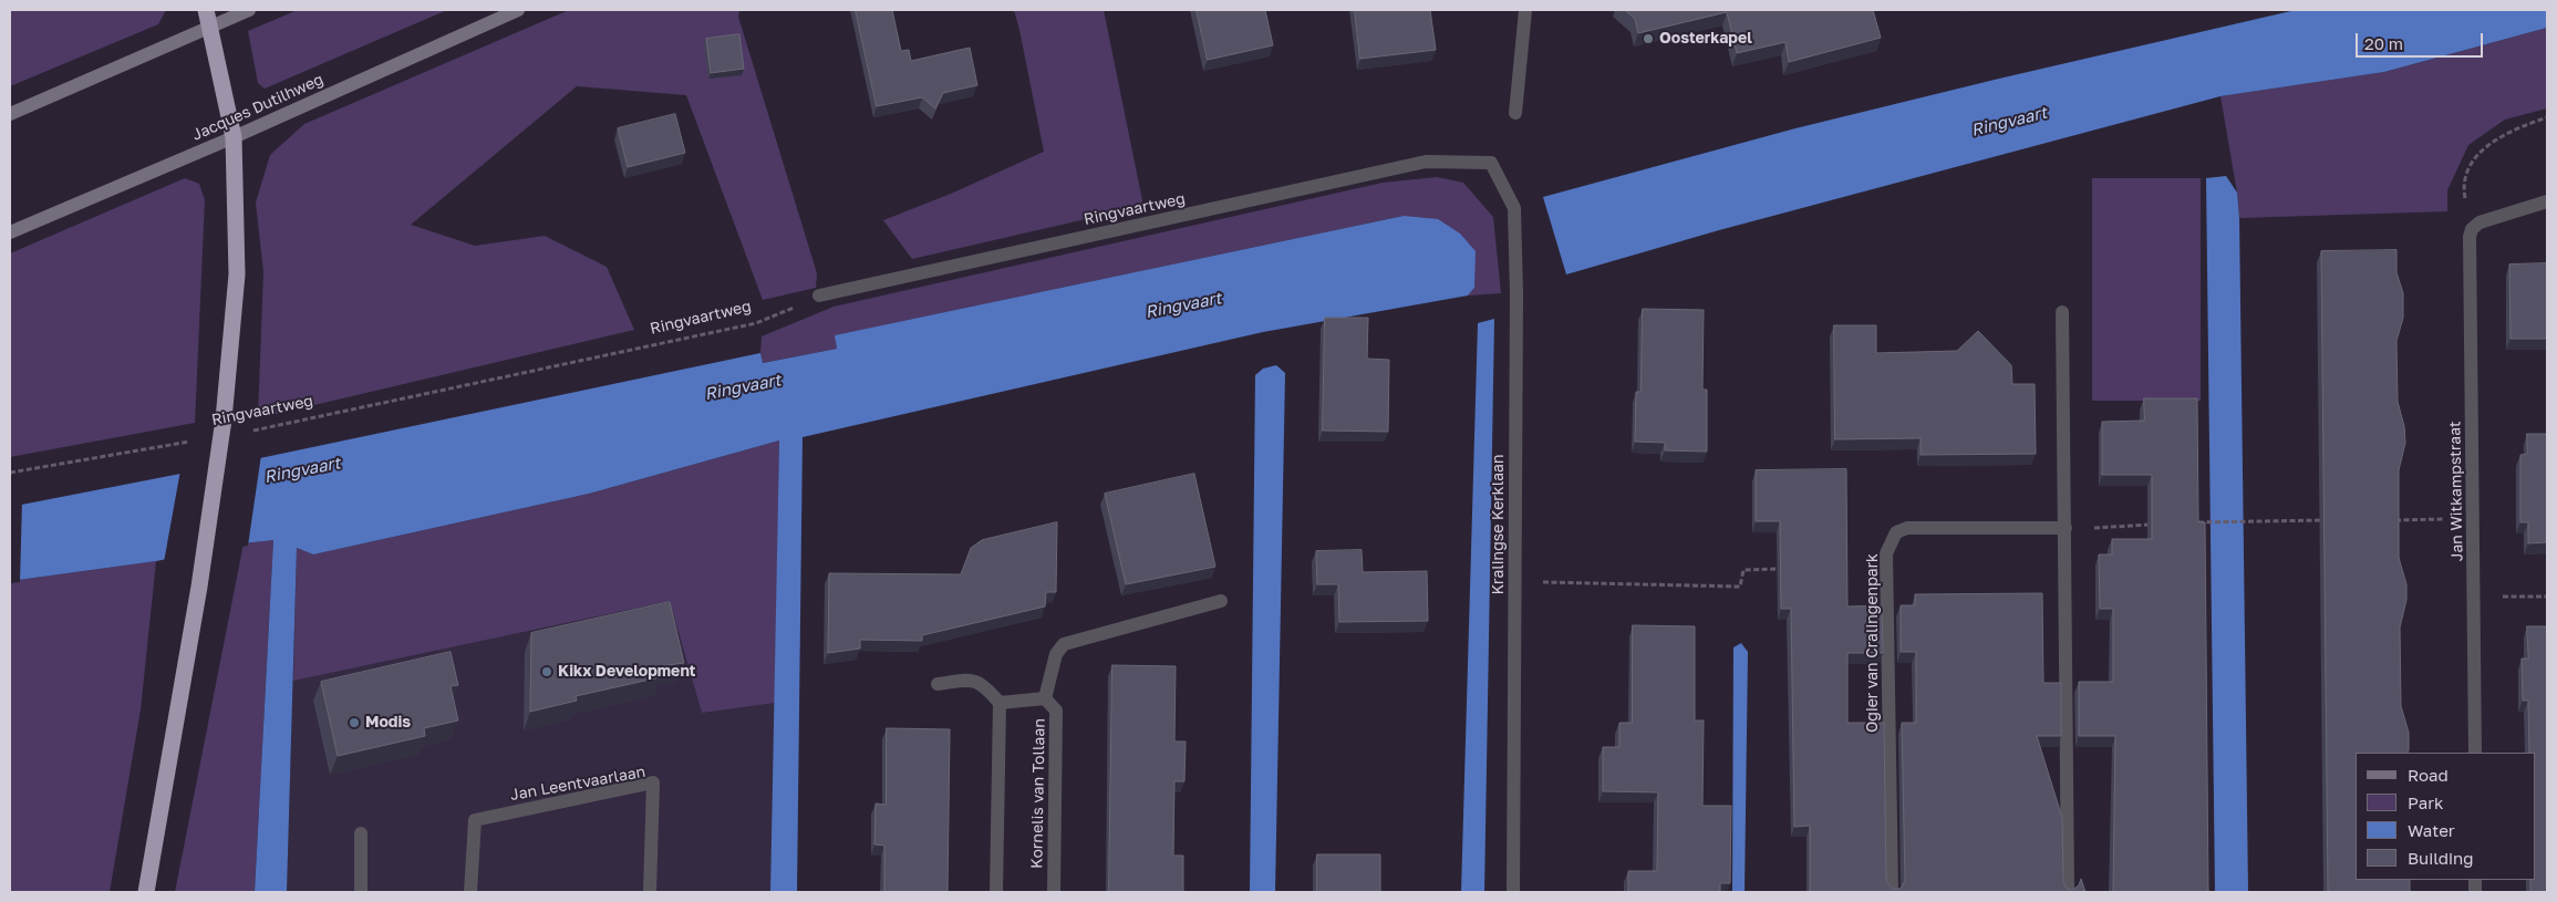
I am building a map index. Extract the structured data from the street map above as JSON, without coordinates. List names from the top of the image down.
{
  "streets": {
    "main road": ["Jacques Dutilhweg"],
    "street": [
      "Ringvaartweg",
      "Jan Witkampstraat",
      "Kralingse Kerklaan",
      "Ogier van Cralingenpark",
      "Jan Leentvaarlaan",
      "Kornelis van Tollaan"
    ]
  },
  "crossings": [
    ["Ringvaartweg", "Kralingse Kerklaan"]
  ],
  "water": ["Ringvaart"],
  "places": ["Oosterkapel", "Kikx Development", "Modis"],
  "legend": [
    "Road",
    "Park",
    "Water",
    "Building"
  ],
  "scale_bar": "20 m"
}
